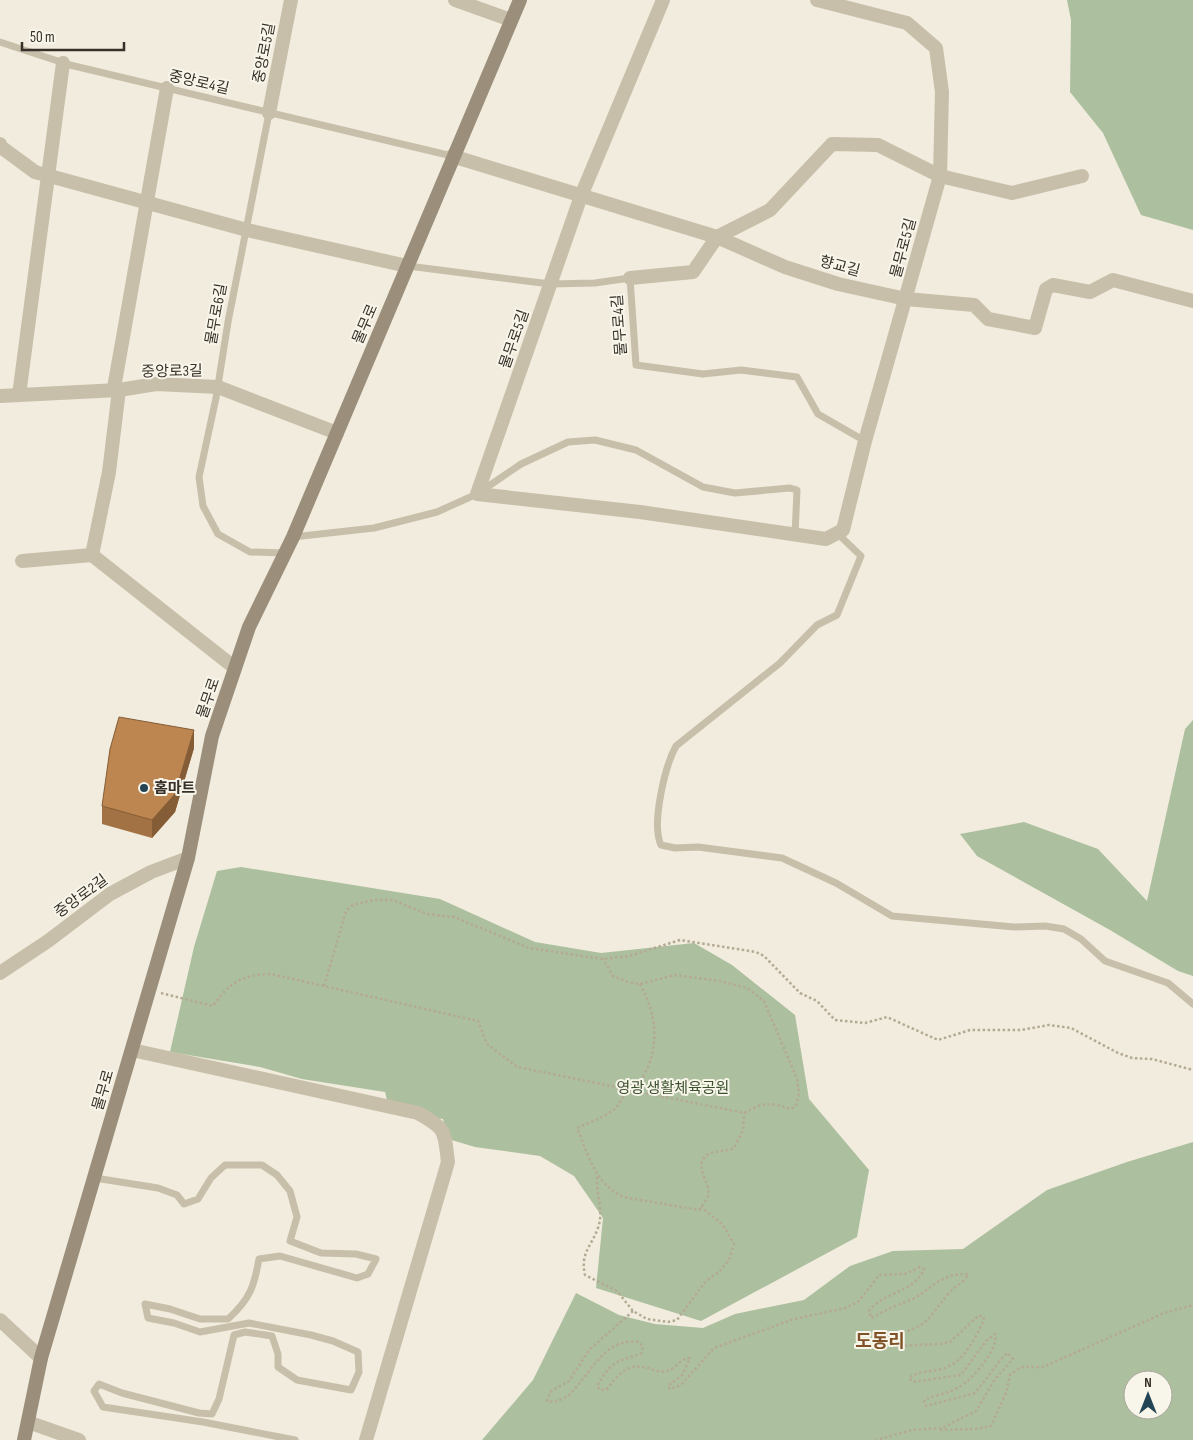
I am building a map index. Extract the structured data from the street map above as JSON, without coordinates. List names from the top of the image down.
{
  "streets": {
    "main road": ["물무로"],
    "street": [
      "중앙로5길",
      "물무로5길",
      "향교길",
      "중앙로3길",
      "중앙로2길"
    ],
    "lane": ["중앙로4길", "물무로6길", "물무로4길"]
  },
  "crossings": [
    ["중앙로5길", "중앙로4길"],
    ["중앙로5길", "물무로6길"],
    ["중앙로4길", "향교길"],
    ["중앙로4길", "물무로6길"],
    ["중앙로4길", "물무로"],
    ["물무로5길", "향교길"],
    ["물무로5길", "물무로4길"],
    ["향교길", "물무로"],
    ["물무로6길", "물무로"],
    ["물무로6길", "중앙로3길"],
    ["물무로", "물무로4길"],
    ["물무로", "중앙로3길"],
    ["물무로", "중앙로2길"]
  ],
  "districts": ["도동리"],
  "parks": ["영광 생활체육공원"],
  "places": ["홈마트"],
  "scale_bar": "50 m",
  "north": "top"
}
